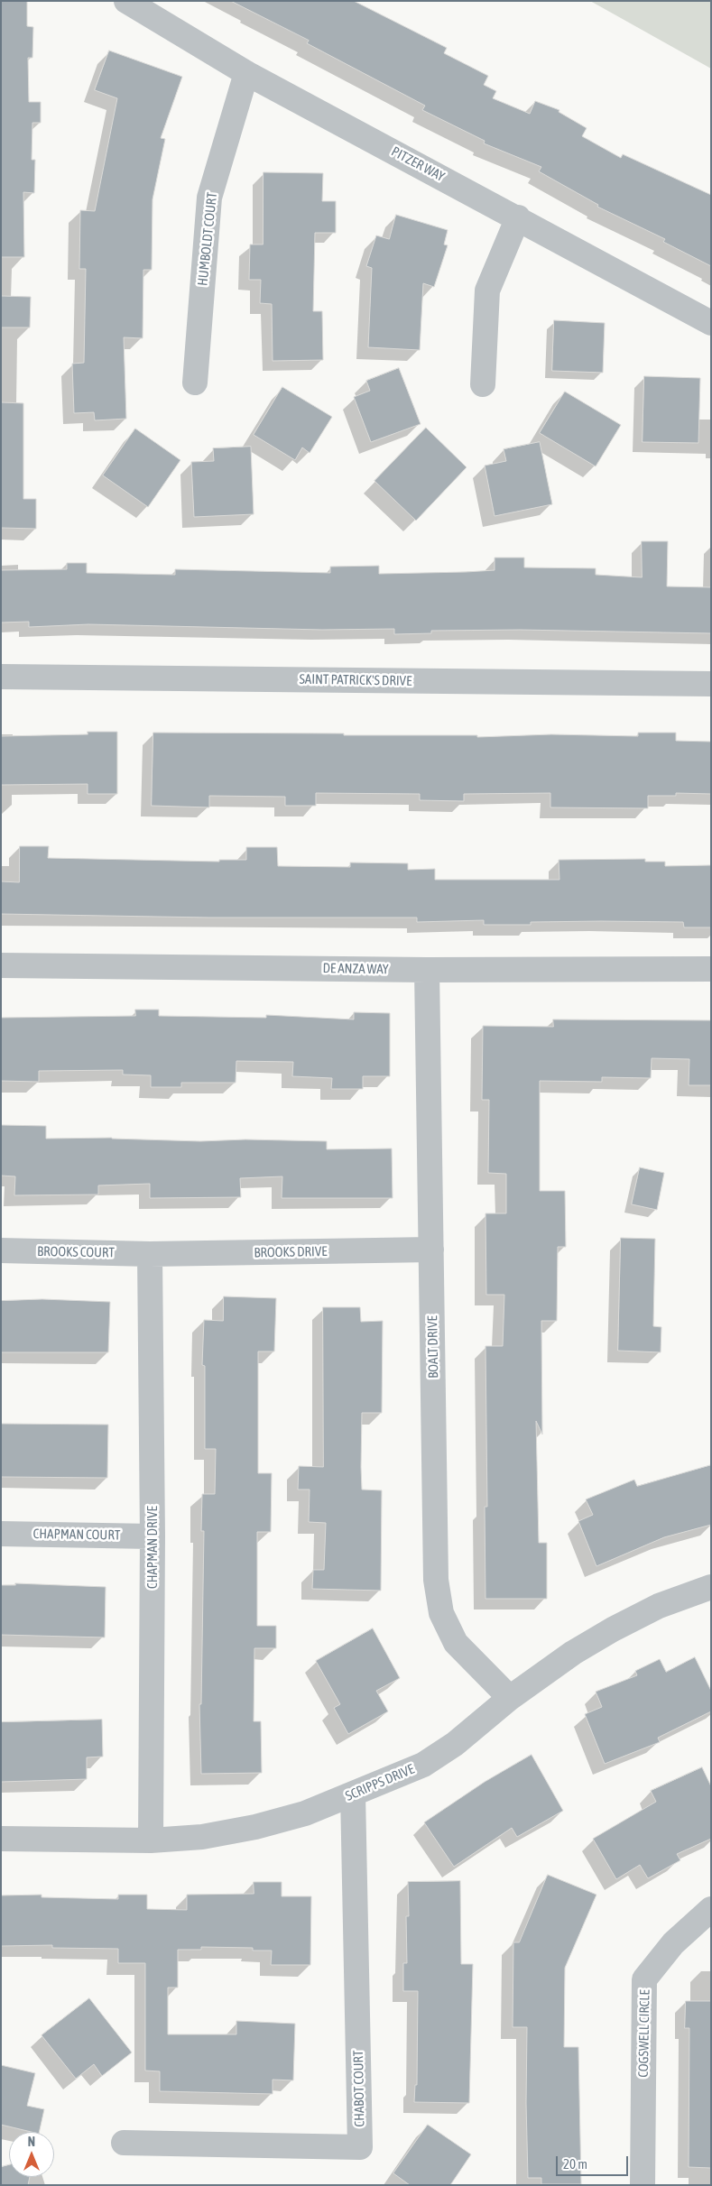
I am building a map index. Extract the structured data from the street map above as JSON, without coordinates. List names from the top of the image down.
{
  "streets": {
    "street": [
      "PITZER WAY",
      "HUMBOLDT COURT",
      "SAINT PATRICK'S DRIVE",
      "DE ANZA WAY",
      "BROOKS COURT",
      "BROOKS DRIVE",
      "BOALT DRIVE",
      "CHAPMAN COURT",
      "CHAPMAN DRIVE",
      "SCRIPPS DRIVE",
      "COGSWELL CIRCLE",
      "CHABOT COURT"
    ]
  },
  "crossings": [
    ["PITZER WAY", "HUMBOLDT COURT"],
    ["DE ANZA WAY", "BOALT DRIVE"],
    ["BROOKS COURT", "BROOKS DRIVE"],
    ["BROOKS COURT", "CHAPMAN DRIVE"],
    ["BROOKS DRIVE", "BOALT DRIVE"],
    ["BROOKS DRIVE", "CHAPMAN DRIVE"],
    ["BOALT DRIVE", "SCRIPPS DRIVE"],
    ["CHAPMAN COURT", "CHAPMAN DRIVE"],
    ["CHAPMAN DRIVE", "SCRIPPS DRIVE"],
    ["SCRIPPS DRIVE", "CHABOT COURT"]
  ],
  "scale_bar": "20 m",
  "north": "top"
}
